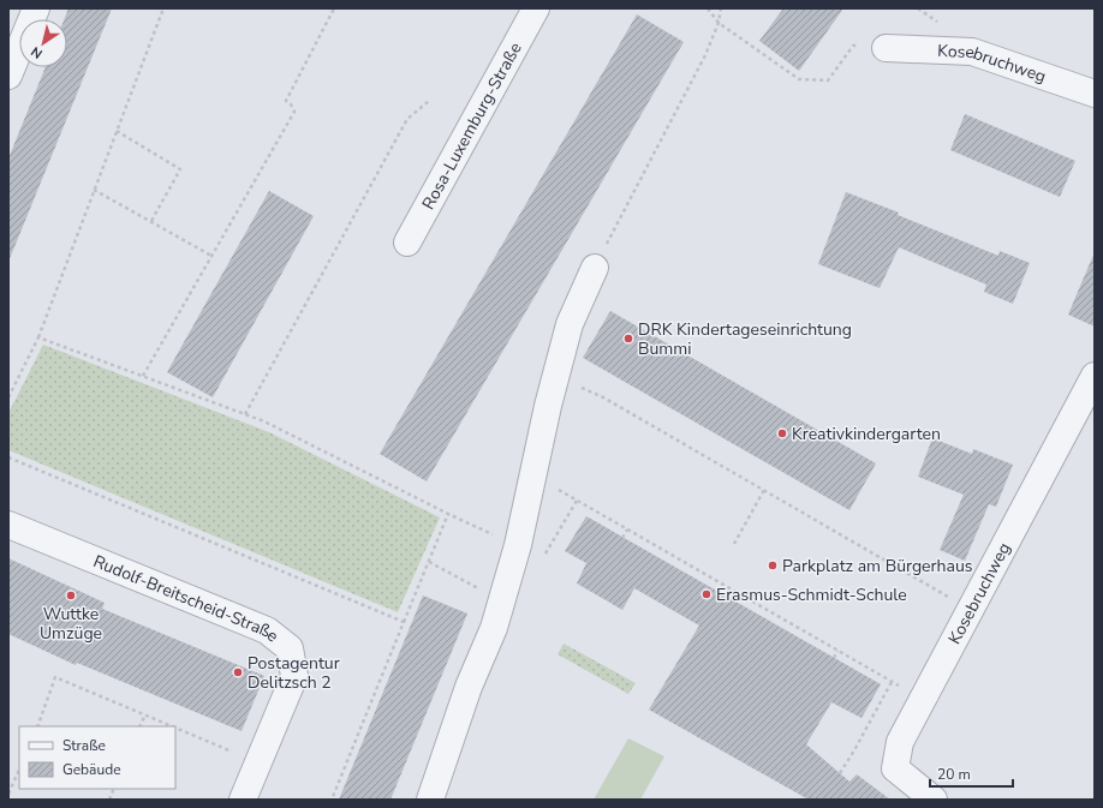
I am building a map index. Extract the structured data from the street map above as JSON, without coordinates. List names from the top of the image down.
{
  "streets": {
    "street": ["Kosebruchweg", "Rosa-Luxemburg-Straße", "Rudolf-Breitscheid-Straße"]
  },
  "places": [
    "DRK Kindertageseinrichtung Bummi",
    "Kreativkindergarten",
    "Parkplatz am Bürgerhaus",
    "Erasmus-Schmidt-Schule",
    "Wuttke Umzüge",
    "Postagentur Delitzsch 2"
  ],
  "legend": ["Straße", "Gebäude"],
  "scale_bar": "20 m",
  "north": "bottom left"
}
